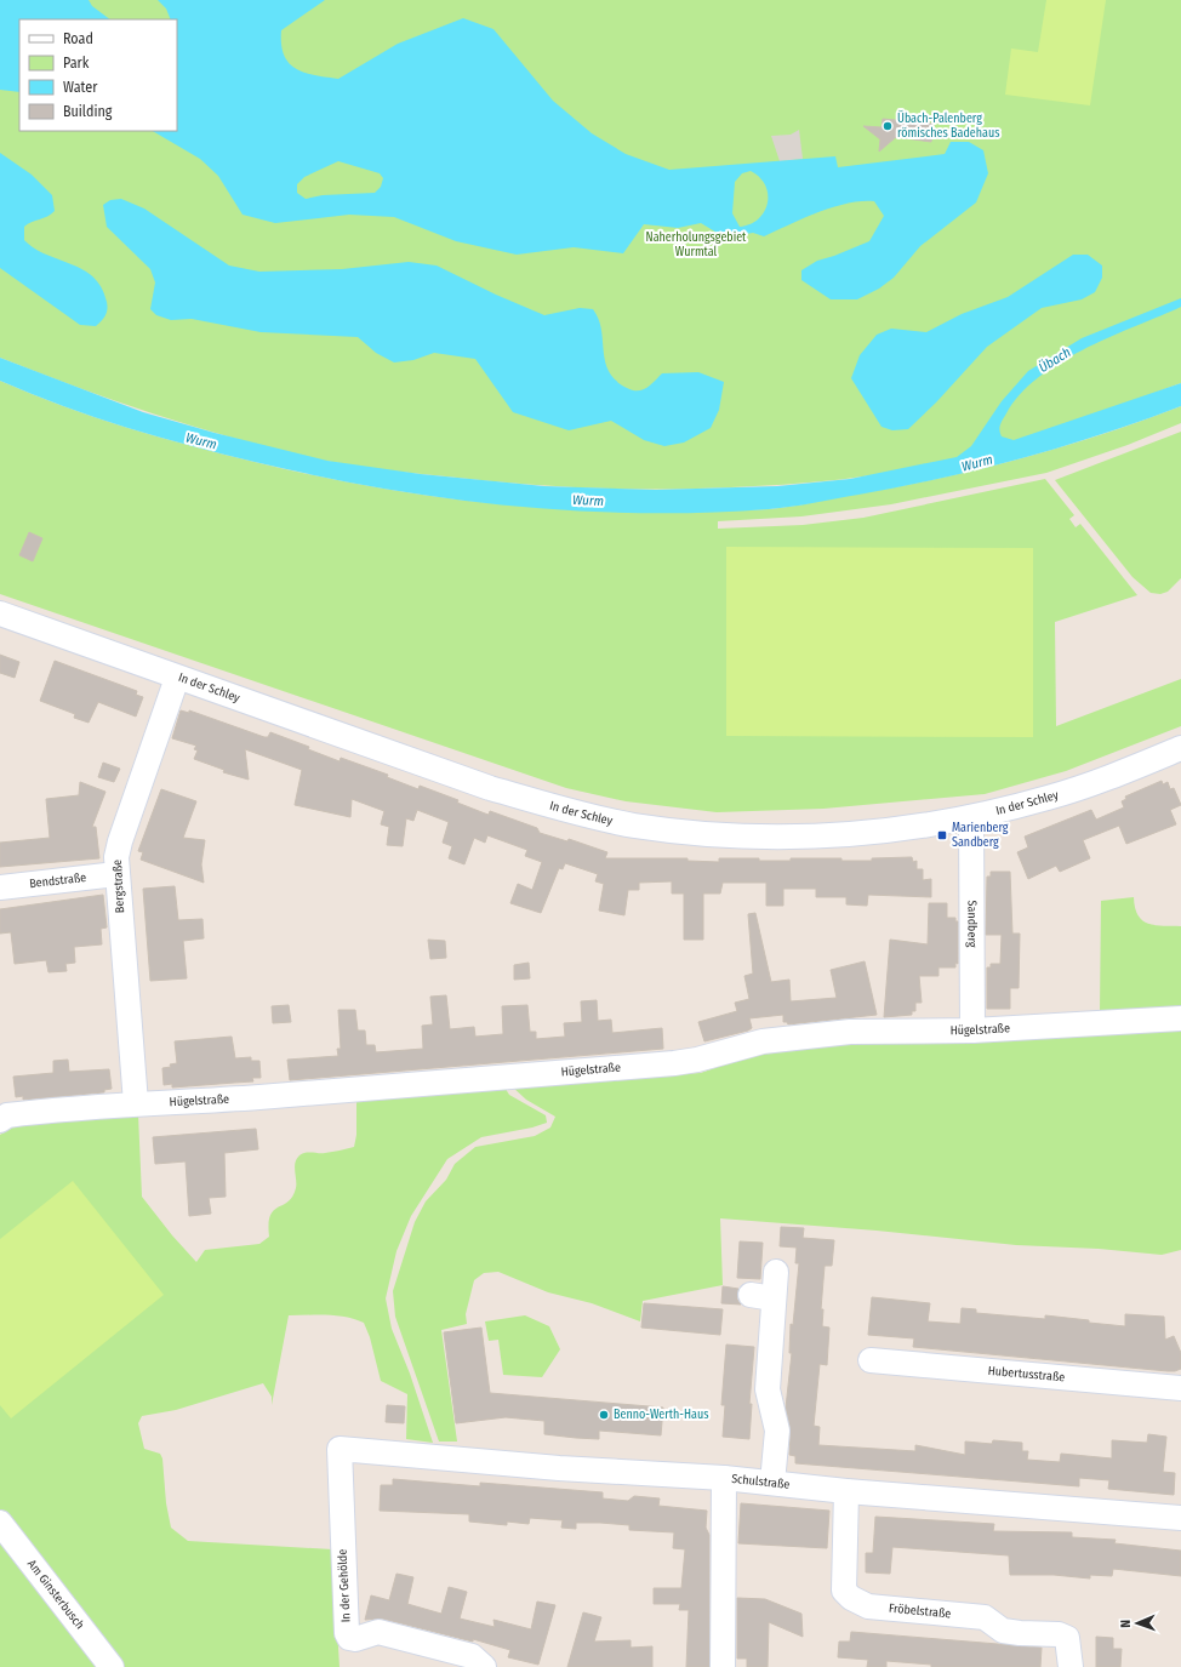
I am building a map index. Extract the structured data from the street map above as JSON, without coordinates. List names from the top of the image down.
{
  "streets": {
    "street": [
      "In der Schley",
      "Bendstraße",
      "Bergstraße",
      "Sandberg",
      "Hügelstraße",
      "Hubertusstraße",
      "Schulstraße",
      "In der Gehölde",
      "Am Ginsterbusch",
      "Fröbelstraße"
    ]
  },
  "crossings": [
    ["In der Schley", "Bergstraße"],
    ["In der Schley", "Sandberg"],
    ["Bendstraße", "Bergstraße"],
    ["Bergstraße", "Hügelstraße"],
    ["Sandberg", "Hügelstraße"],
    ["Schulstraße", "In der Gehölde"],
    ["Schulstraße", "Fröbelstraße"]
  ],
  "water": ["Übach", "Wurm"],
  "parks": ["Naherholungsgebiet Wurmtal"],
  "places": {
    "other": ["Übach-Palenberg römisches Badehaus", "Benno-Werth-Haus"],
    "transit": ["Marienberg Sandberg"]
  },
  "legend": [
    "Road",
    "Park",
    "Water",
    "Building"
  ],
  "north": "left"
}
